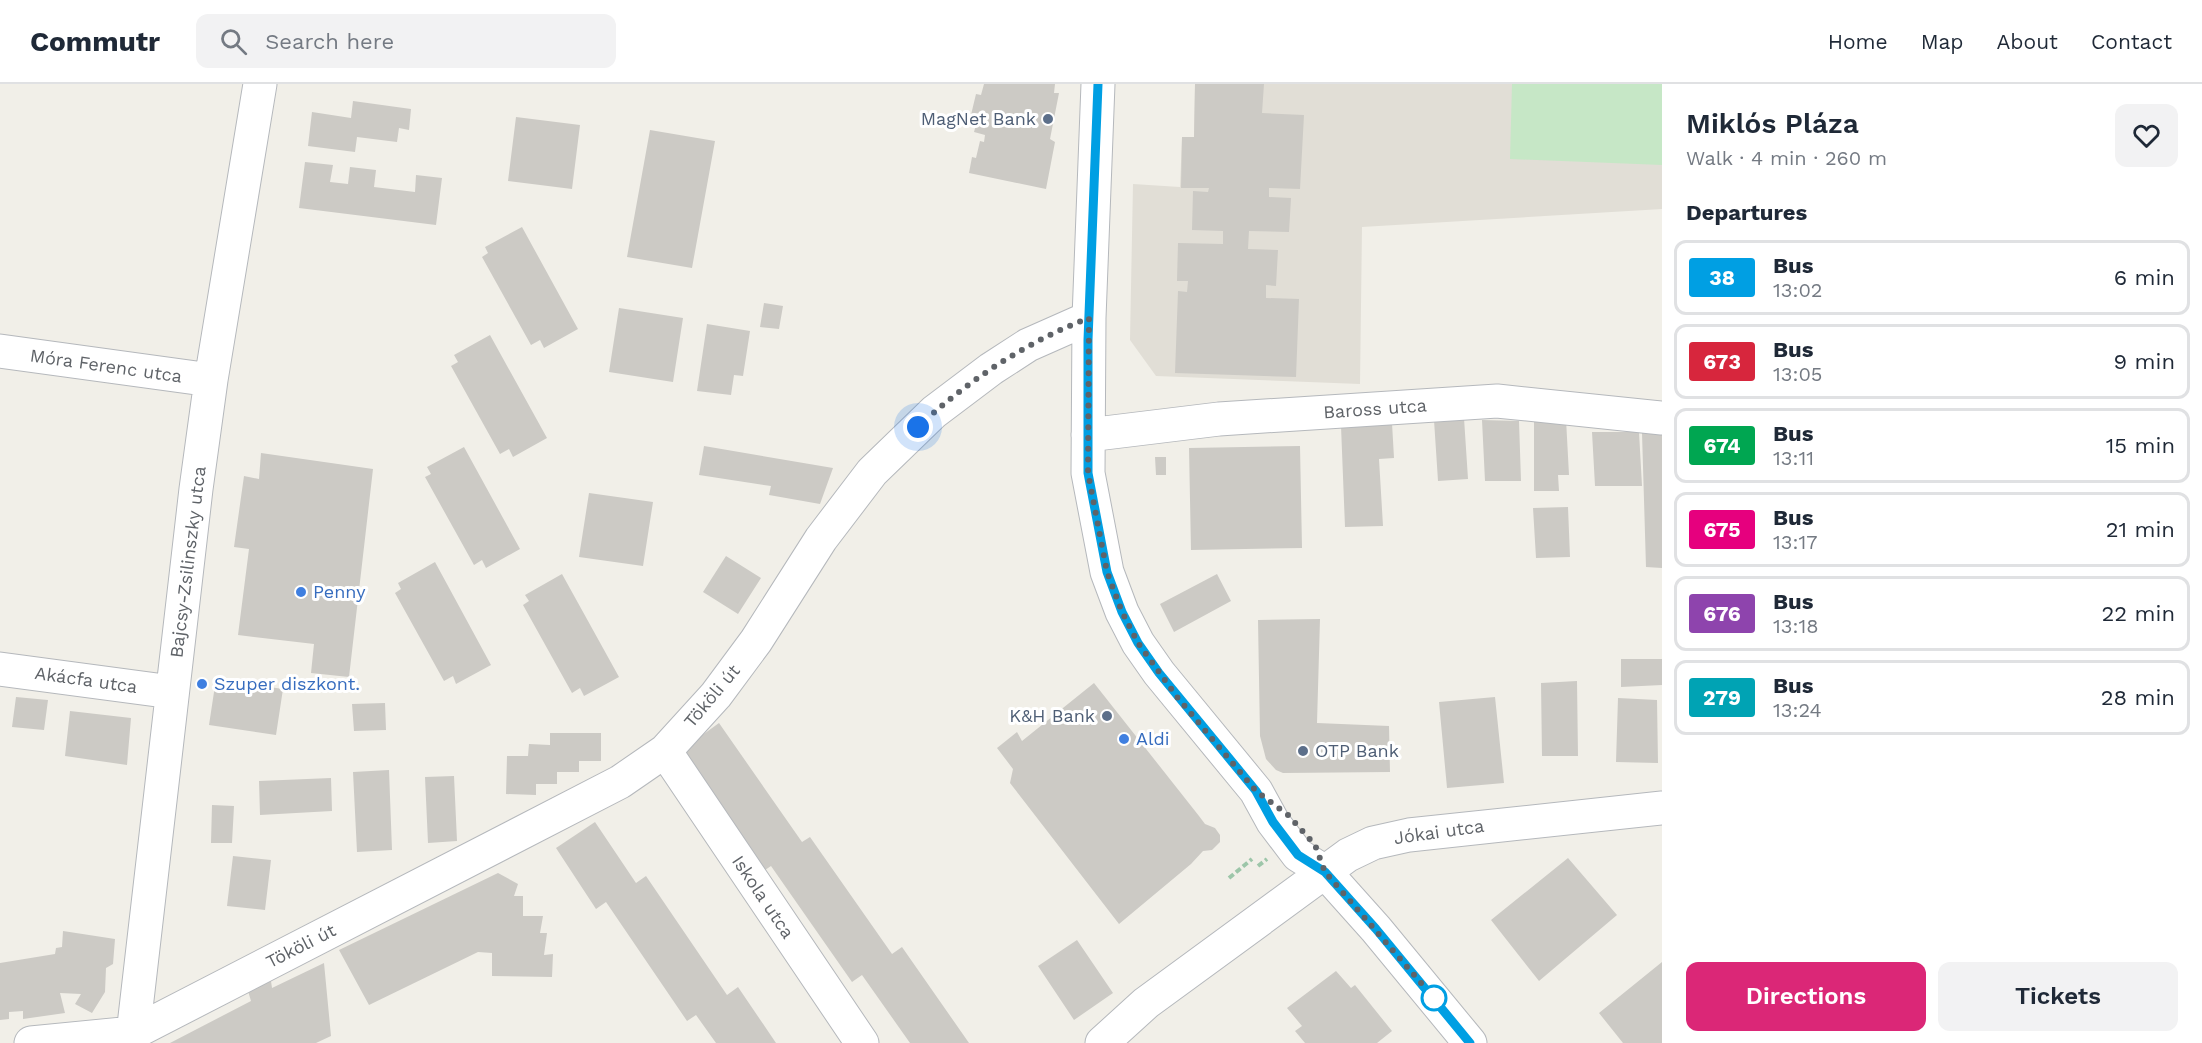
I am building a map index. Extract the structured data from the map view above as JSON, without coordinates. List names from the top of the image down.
{
  "streets": {
    "street": [
      "Móra Ferenc utca",
      "Baross utca",
      "Bajcsy-Zsilinszky utca",
      "Akácfa utca",
      "Tököli út",
      "Jókai utca",
      "Iskola utca"
    ]
  },
  "crossings": [
    ["Móra Ferenc utca", "Bajcsy-Zsilinszky utca"],
    ["Bajcsy-Zsilinszky utca", "Akácfa utca"],
    ["Bajcsy-Zsilinszky utca", "Tököli út"],
    ["Tököli út", "Iskola utca"]
  ],
  "places": [
    "MagNet Bank",
    "Penny",
    "Szuper diszkont.",
    "K&H Bank",
    "Aldi",
    "OTP Bank"
  ],
  "lines": ["bus line 38"],
  "page": {
    "header": "Commutr",
    "search": "Search here",
    "nav": [
      "Home",
      "Map",
      "About",
      "Contact"
    ],
    "heading": [
      ["Miklós Pláza", "Walk · 4 min · 260 m"],
      "Departures"
    ],
    "list": [
      {
        "mark": "38",
        "name": "Bus",
        "note": "13:02",
        "value": "6 min"
      },
      {
        "mark": "673",
        "name": "Bus",
        "note": "13:05",
        "value": "9 min"
      },
      {
        "mark": "674",
        "name": "Bus",
        "note": "13:11",
        "value": "15 min"
      },
      {
        "mark": "675",
        "name": "Bus",
        "note": "13:17",
        "value": "21 min"
      },
      {
        "mark": "676",
        "name": "Bus",
        "note": "13:18",
        "value": "22 min"
      },
      {
        "mark": "279",
        "name": "Bus",
        "note": "13:24",
        "value": "28 min"
      }
    ],
    "buttons": ["Directions", "Tickets"]
  }
}
